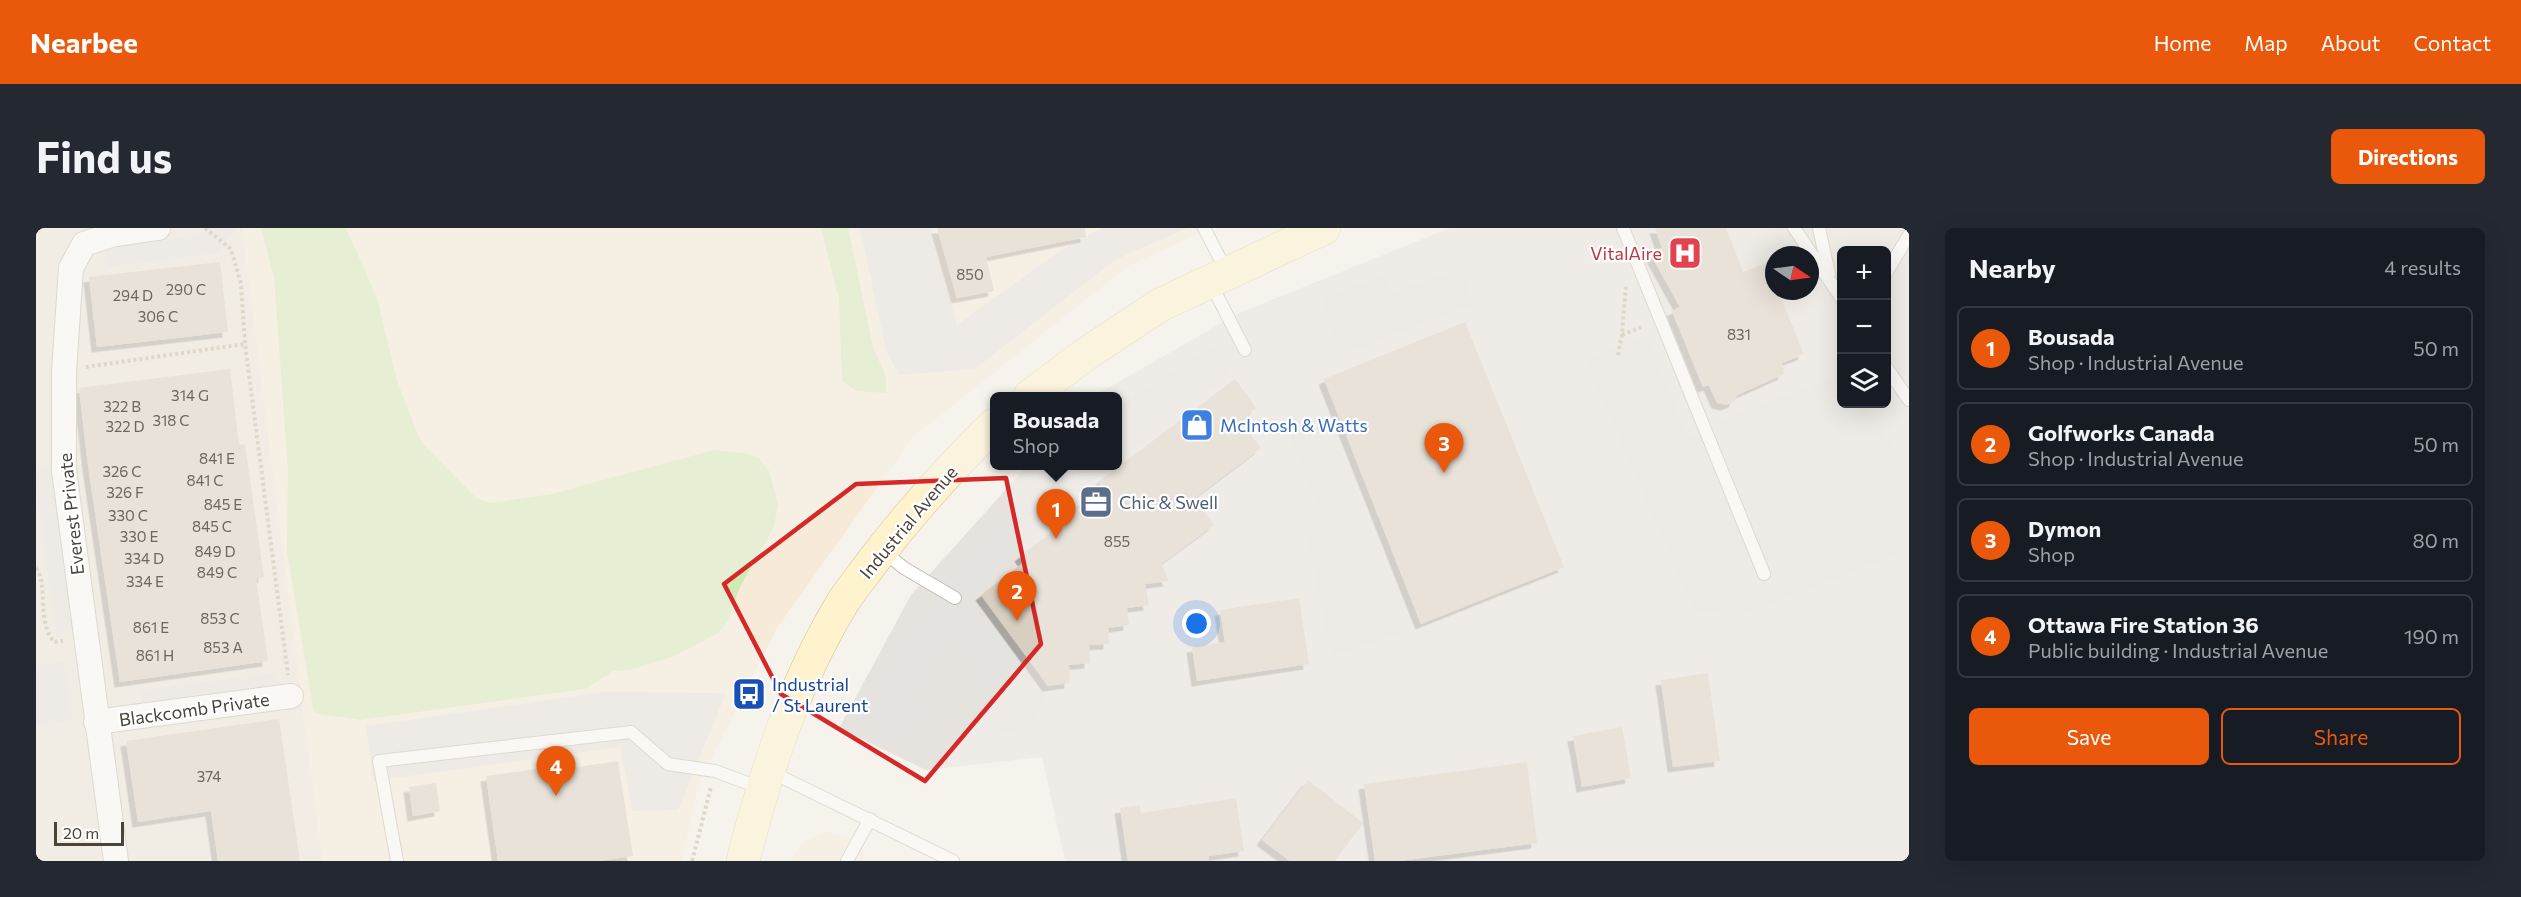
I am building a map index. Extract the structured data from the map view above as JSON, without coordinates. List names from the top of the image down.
{
  "streets": {
    "main road": ["Industrial Avenue"],
    "street": ["Everest Private", "Blackcomb Private"]
  },
  "crossings": [
    ["Everest Private", "Blackcomb Private"]
  ],
  "places": {
    "hospital": ["VitalAire"],
    "shop": ["McIntosh & Watts"],
    "office": ["Chic & Swell"],
    "bus stop": ["Industrial / St Laurent"]
  },
  "house_numbers": [
    "850",
    "290 C",
    "294 D",
    "306 C",
    "831",
    "314 G",
    "322 B",
    "318 C",
    "322 D",
    "841 E",
    "326 C",
    "841 C",
    "326 F",
    "845 E",
    "330 C",
    "845 C",
    "330 E",
    "855",
    "849 D",
    "334 D",
    "849 C",
    "334 E",
    "853 C",
    "861 E",
    "853 A",
    "861 H",
    "374"
  ],
  "scale_bar": "20 m",
  "north": "right",
  "page": {
    "header": "Nearbee",
    "nav": [
      "Home",
      "Map",
      "About",
      "Contact"
    ],
    "buttons": [
      "Directions",
      ["Save", "Share"]
    ],
    "title": "Find us",
    "heading": ["Nearby", "4 results"],
    "map_buttons": ["+", "−"],
    "list": [
      {
        "mark": "1",
        "name": "Bousada",
        "note": "Shop · Industrial Avenue",
        "value": "50 m"
      },
      {
        "mark": "2",
        "name": "Golfworks Canada",
        "note": "Shop · Industrial Avenue",
        "value": "50 m"
      },
      {
        "mark": "3",
        "name": "Dymon",
        "note": "Shop",
        "value": "80 m"
      },
      {
        "mark": "4",
        "name": "Ottawa Fire Station 36",
        "note": "Public building · Industrial Avenue",
        "value": "190 m"
      }
    ],
    "popup": ["Bousada", "Shop"],
    "pins": [
      "3",
      "1",
      "2",
      "4"
    ],
    "scale": "20 m"
  }
}
